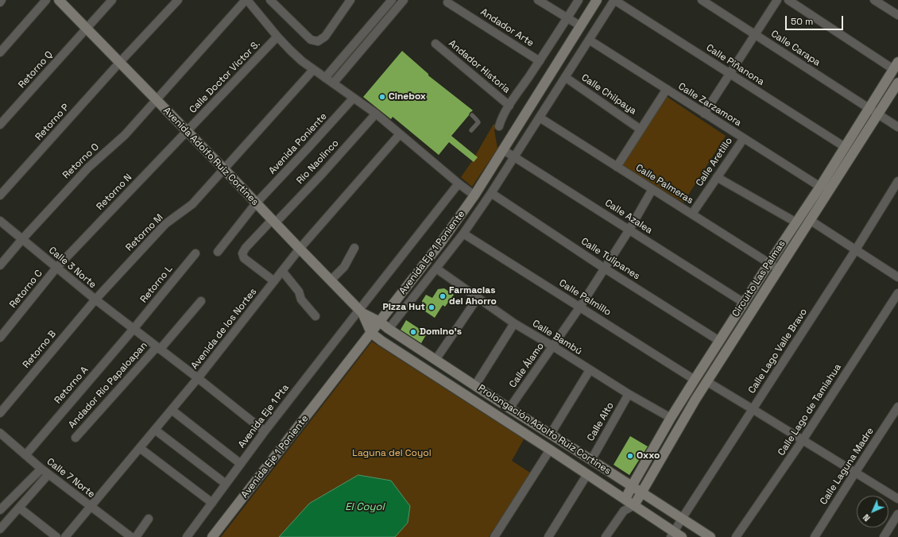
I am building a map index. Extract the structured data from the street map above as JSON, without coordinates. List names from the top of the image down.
{
  "streets": {
    "street": [
      "Andador Arte",
      "Calle Carapa",
      "Calle Piñanona",
      "Andador Historia",
      "Retorno Q",
      "Calle Doctor Víctor S.",
      "Calle Chilpaya",
      "Calle Zarzamora",
      "Retorno P",
      "Avenida Poniente",
      "Avenida Adolfo Ruiz Cortines",
      "Retorno O",
      "Río Naolinco",
      "Calle Aretillo",
      "Calle Palmeras",
      "Retorno N",
      "Calle Azalea",
      "Retorno M",
      "Avenida Eje 1 Poniente",
      "Calle Tulipanes",
      "Calle 3 Norte",
      "Circuito Las Palmas",
      "Retorno L",
      "Retorno C",
      "Calle Palmillo",
      "Avenida de los Nortes",
      "Calle Bambú",
      "Retorno B",
      "Calle Lago Valle Bravo",
      "Calle Álamo",
      "Retorno A",
      "Andador Río Papaloapan",
      "Calle Lago de Tamiahua",
      "Avenida Eje 1 Pta",
      "Calle Alto",
      "Prolongación Adolfo Ruiz Cortines",
      "Calle Laguna Madre",
      "Calle 7 Norte"
    ]
  },
  "crossings": [
    ["Calle Carapa", "Circuito Las Palmas"],
    ["Calle Piñanona", "Avenida Eje 1 Poniente"],
    ["Calle Piñanona", "Circuito Las Palmas"],
    ["Retorno Q", "Avenida Adolfo Ruiz Cortines"],
    ["Calle Doctor Víctor S.", "Avenida Adolfo Ruiz Cortines"],
    ["Calle Doctor Víctor S.", "Retorno N"],
    ["Calle Chilpaya", "Avenida Eje 1 Poniente"],
    ["Calle Zarzamora", "Calle Aretillo"],
    ["Calle Zarzamora", "Avenida Eje 1 Poniente"],
    ["Calle Zarzamora", "Circuito Las Palmas"],
    ["Retorno P", "Avenida Adolfo Ruiz Cortines"],
    ["Avenida Poniente", "Avenida Adolfo Ruiz Cortines"],
    ["Avenida Adolfo Ruiz Cortines", "Retorno O"],
    ["Avenida Adolfo Ruiz Cortines", "Río Naolinco"],
    ["Avenida Adolfo Ruiz Cortines", "Retorno N"],
    ["Avenida Adolfo Ruiz Cortines", "Retorno M"],
    ["Avenida Adolfo Ruiz Cortines", "Avenida Eje 1 Poniente"],
    ["Avenida Adolfo Ruiz Cortines", "Avenida de los Nortes"],
    ["Avenida Adolfo Ruiz Cortines", "Avenida Eje 1 Pta"],
    ["Avenida Adolfo Ruiz Cortines", "Prolongación Adolfo Ruiz Cortines"],
    ["Retorno O", "Calle 3 Norte"],
    ["Río Naolinco", "Avenida de los Nortes"],
    ["Calle Aretillo", "Calle Palmeras"],
    ["Calle Palmeras", "Avenida Eje 1 Poniente"],
    ["Calle Palmeras", "Circuito Las Palmas"],
    ["Calle Palmeras", "Calle Álamo"],
    ["Retorno N", "Calle 3 Norte"],
    ["Retorno N", "Retorno C"],
    ["Calle Azalea", "Avenida Eje 1 Poniente"],
    ["Calle Azalea", "Circuito Las Palmas"],
    ["Calle Azalea", "Calle Álamo"],
    ["Retorno M", "Calle 3 Norte"],
    ["Retorno M", "Retorno B"],
    ["Avenida Eje 1 Poniente", "Calle Tulipanes"],
    ["Avenida Eje 1 Poniente", "Calle Palmillo"],
    ["Avenida Eje 1 Poniente", "Calle Bambú"],
    ["Avenida Eje 1 Poniente", "Prolongación Adolfo Ruiz Cortines"],
    ["Calle Tulipanes", "Circuito Las Palmas"],
    ["Calle Tulipanes", "Calle Álamo"],
    ["Calle 3 Norte", "Retorno L"],
    ["Calle 3 Norte", "Retorno C"],
    ["Calle 3 Norte", "Avenida de los Nortes"],
    ["Calle 3 Norte", "Retorno B"],
    ["Calle 3 Norte", "Retorno A"],
    ["Calle 3 Norte", "Andador Río Papaloapan"],
    ["Calle 3 Norte", "Avenida Eje 1 Pta"],
    ["Circuito Las Palmas", "Calle Palmillo"],
    ["Circuito Las Palmas", "Calle Bambú"],
    ["Circuito Las Palmas", "Prolongación Adolfo Ruiz Cortines"],
    ["Retorno L", "Retorno A"],
    ["Calle Palmillo", "Calle Álamo"],
    ["Avenida de los Nortes", "Calle 7 Norte"],
    ["Calle Bambú", "Calle Álamo"],
    ["Calle Bambú", "Calle Alto"],
    ["Calle Lago Valle Bravo", "Prolongación Adolfo Ruiz Cortines"],
    ["Calle Álamo", "Prolongación Adolfo Ruiz Cortines"],
    ["Retorno A", "Calle 7 Norte"],
    ["Calle Alto", "Prolongación Adolfo Ruiz Cortines"]
  ],
  "water": ["El Coyol"],
  "parks": ["Laguna del Coyol"],
  "places": [
    "Cinebox",
    "Farmacias del Ahorro",
    "Pizza Hut",
    "Domino's",
    "Oxxo"
  ],
  "scale_bar": "50 m",
  "north": "bottom left"
}
